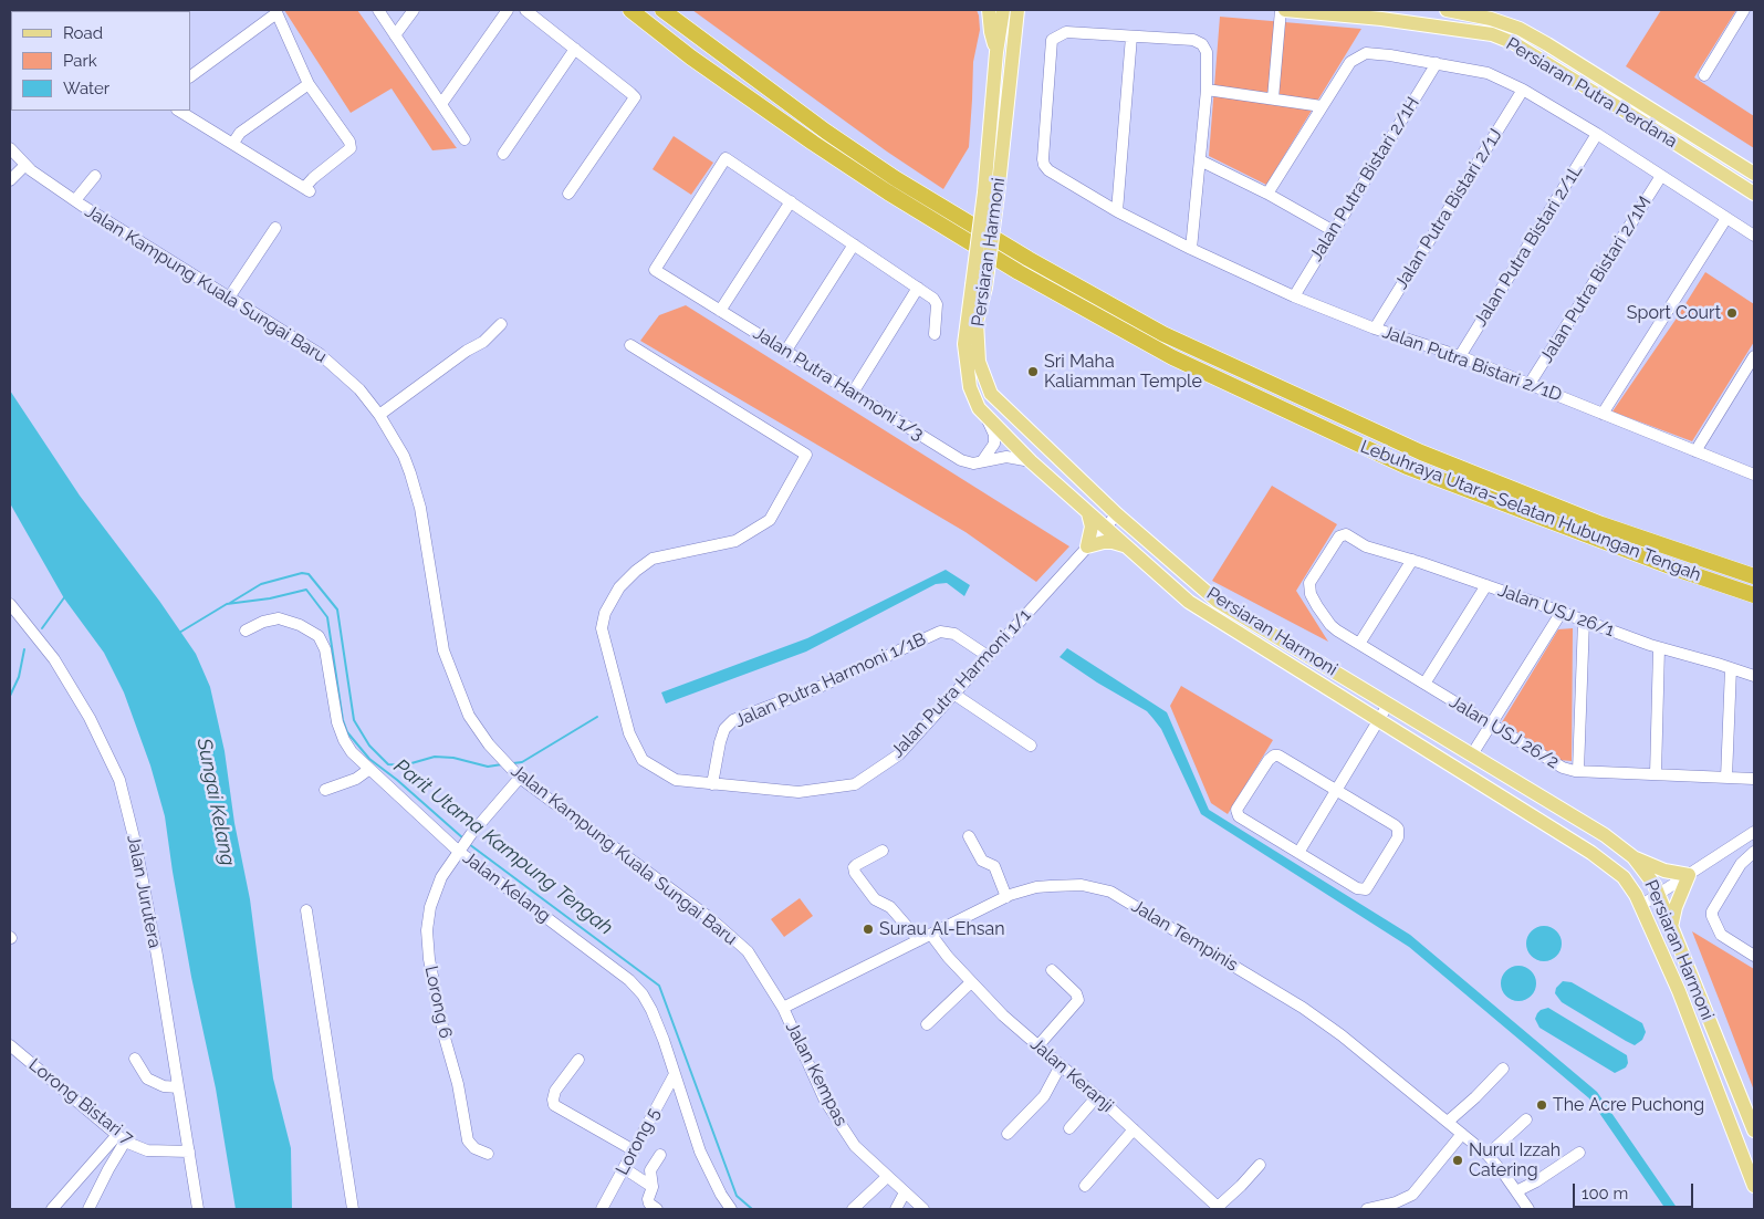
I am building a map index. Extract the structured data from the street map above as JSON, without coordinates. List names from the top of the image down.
{
  "streets": {
    "highway": ["Lebuhraya Utara–Selatan Hubungan Tengah"],
    "main road": ["Persiaran Putra Perdana", "Persiaran Harmoni"],
    "street": [
      "Jalan Putra Bistari 2/1H",
      "Jalan Putra Bistari 2/1J",
      "Jalan Putra Bistari 2/1L",
      "Jalan Putra Bistari 2/1M",
      "Jalan Kampung Kuala Sungai Baru",
      "Jalan Putra Bistari 2/1D",
      "Jalan Putra Harmoni 1/3",
      "Jalan USJ 26/1",
      "Jalan Putra Harmoni 1/1B",
      "Jalan Putra Harmoni 1/1",
      "Jalan USJ 26/2",
      "Jalan Kelang",
      "Jalan Jurutera",
      "Jalan Tempinis",
      "Lorong 6",
      "Jalan Kempas",
      "Jalan Keranji",
      "Lorong Bistari 7",
      "Lorong 5"
    ]
  },
  "crossings": [
    ["Jalan Putra Bistari 2/1H", "Jalan Putra Bistari 2/1D"],
    ["Jalan Putra Bistari 2/1J", "Jalan Putra Bistari 2/1D"],
    ["Jalan Putra Bistari 2/1L", "Jalan Putra Bistari 2/1D"],
    ["Persiaran Harmoni", "Jalan Putra Harmoni 1/3"],
    ["Persiaran Harmoni", "Jalan Putra Harmoni 1/1"],
    ["Jalan Putra Bistari 2/1M", "Jalan Putra Bistari 2/1D"],
    ["Jalan Kampung Kuala Sungai Baru", "Jalan Tempinis"],
    ["Jalan Kampung Kuala Sungai Baru", "Lorong 6"],
    ["Jalan Kampung Kuala Sungai Baru", "Jalan Kempas"],
    ["Jalan USJ 26/1", "Jalan USJ 26/2"],
    ["Jalan Putra Harmoni 1/1B", "Jalan Putra Harmoni 1/1"],
    ["Jalan Kelang", "Lorong 6"],
    ["Jalan Kelang", "Lorong 5"],
    ["Jalan Jurutera", "Lorong Bistari 7"],
    ["Jalan Tempinis", "Jalan Kempas"],
    ["Jalan Tempinis", "Jalan Keranji"]
  ],
  "water": ["Sungai Kelang", "Parit Utama Kampung Tengah"],
  "places": [
    "Sport Court",
    "Sri Maha Kaliamman Temple",
    "Surau Al-Ehsan",
    "The Acre Puchong",
    "Nurul Izzah Catering"
  ],
  "legend": ["Road", "Park", "Water"],
  "scale_bar": "100 m"
}
